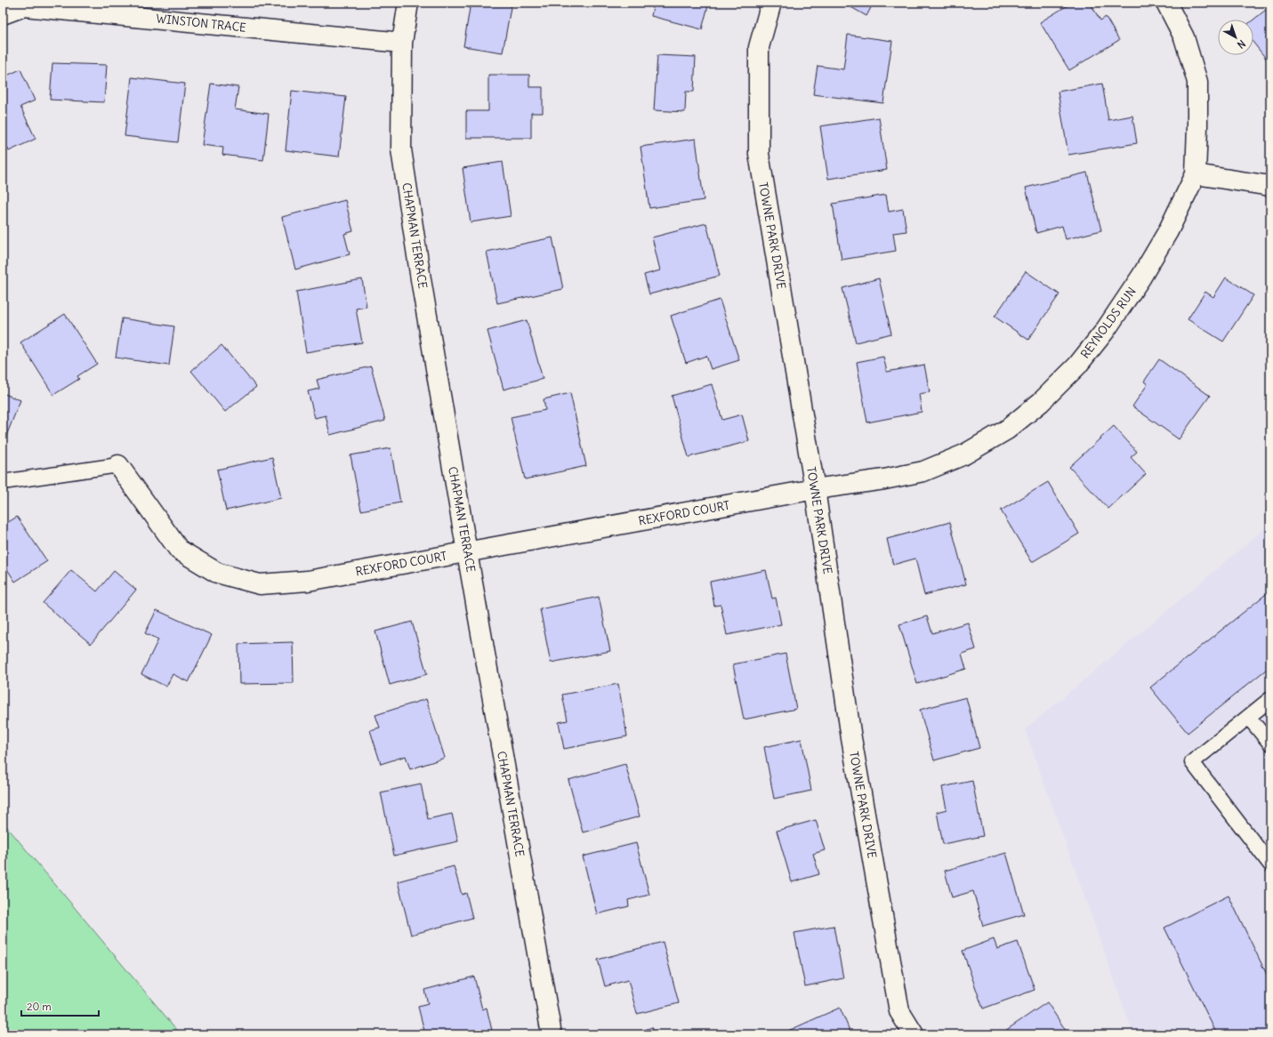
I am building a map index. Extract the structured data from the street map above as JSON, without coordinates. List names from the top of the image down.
{
  "streets": {
    "street": [
      "WINSTON TRACE",
      "CHAPMAN TERRACE",
      "TOWNE PARK DRIVE",
      "REYNOLDS RUN",
      "REXFORD COURT"
    ]
  },
  "crossings": [
    ["WINSTON TRACE", "CHAPMAN TERRACE"],
    ["CHAPMAN TERRACE", "REXFORD COURT"],
    ["TOWNE PARK DRIVE", "REYNOLDS RUN"],
    ["TOWNE PARK DRIVE", "REXFORD COURT"],
    ["REYNOLDS RUN", "REXFORD COURT"]
  ],
  "scale_bar": "20 m",
  "north": "bottom right"
}
